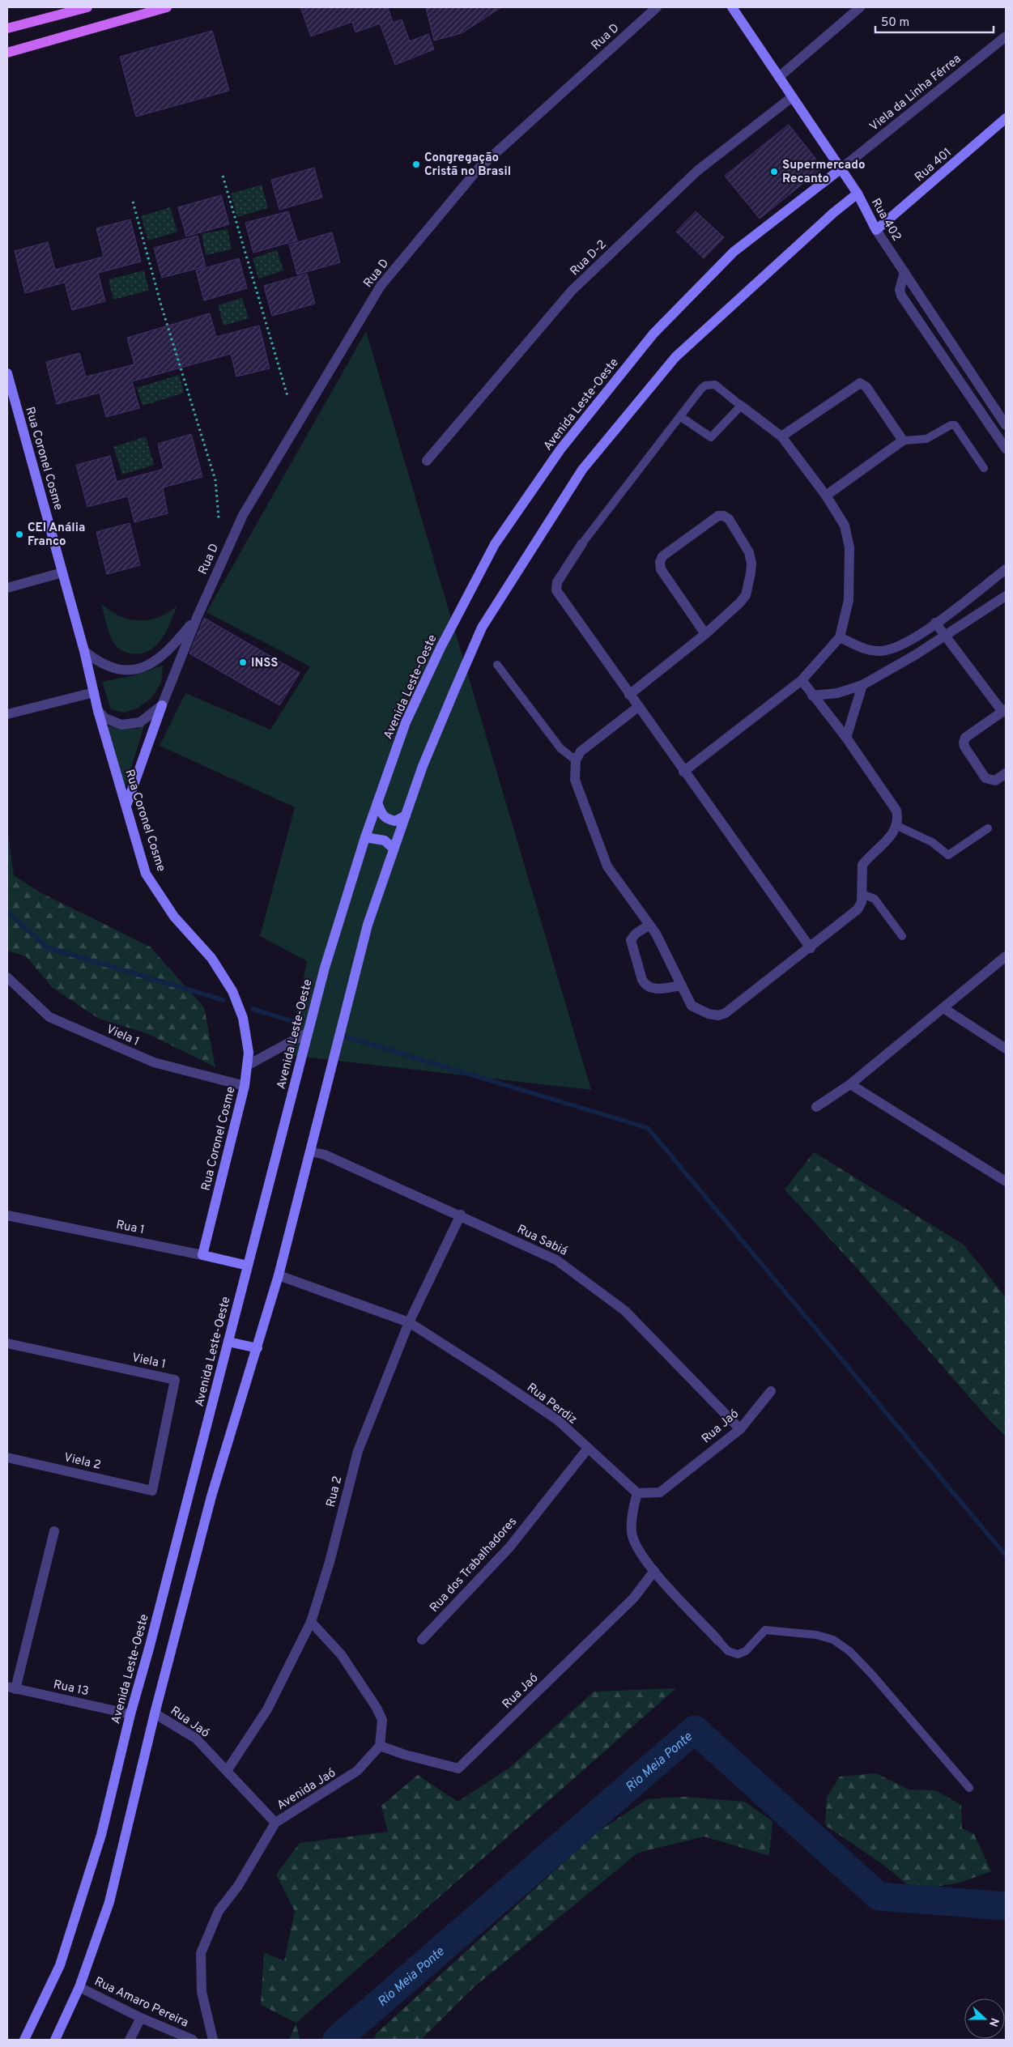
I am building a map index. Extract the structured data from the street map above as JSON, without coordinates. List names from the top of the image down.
{
  "streets": {
    "main road": [
      "Rua 401",
      "Rua 402",
      "Avenida Leste-Oeste",
      "Rua Coronel Cosme",
      "Rua 1"
    ],
    "street": [
      "Rua D",
      "Viela da Linha Férrea",
      "Rua D-2",
      "Viela 1",
      "Rua Sabiá",
      "Rua Perdiz",
      "Rua Jaó",
      "Viela 2",
      "Rua 2",
      "Rua dos Trabalhadores",
      "Rua 13",
      "Avenida Jaó",
      "Rua Amaro Pereira"
    ]
  },
  "crossings": [
    ["Rua D", "Rua Coronel Cosme"],
    ["Viela da Linha Férrea", "Rua 402"],
    ["Viela da Linha Férrea", "Avenida Leste-Oeste"],
    ["Rua 401", "Rua 402"],
    ["Rua 402", "Rua D-2"],
    ["Rua 402", "Avenida Leste-Oeste"],
    ["Avenida Leste-Oeste", "Rua 1"],
    ["Avenida Leste-Oeste", "Rua 13"],
    ["Rua Coronel Cosme", "Viela 1"],
    ["Rua Coronel Cosme", "Rua 1"],
    ["Viela 1", "Viela 2"],
    ["Rua Sabiá", "Rua Jaó"],
    ["Rua Sabiá", "Rua 2"],
    ["Rua Perdiz", "Rua Jaó"],
    ["Rua Perdiz", "Rua 2"],
    ["Rua Perdiz", "Rua dos Trabalhadores"],
    ["Rua Jaó", "Rua 2"],
    ["Rua Jaó", "Avenida Jaó"]
  ],
  "water": ["Rio Meia Ponte"],
  "places": [
    "Congregação Cristã no Brasil",
    "Supermercado Recanto",
    "CEI Anália Franco",
    "INSS"
  ],
  "scale_bar": "50 m",
  "north": "right"
}
